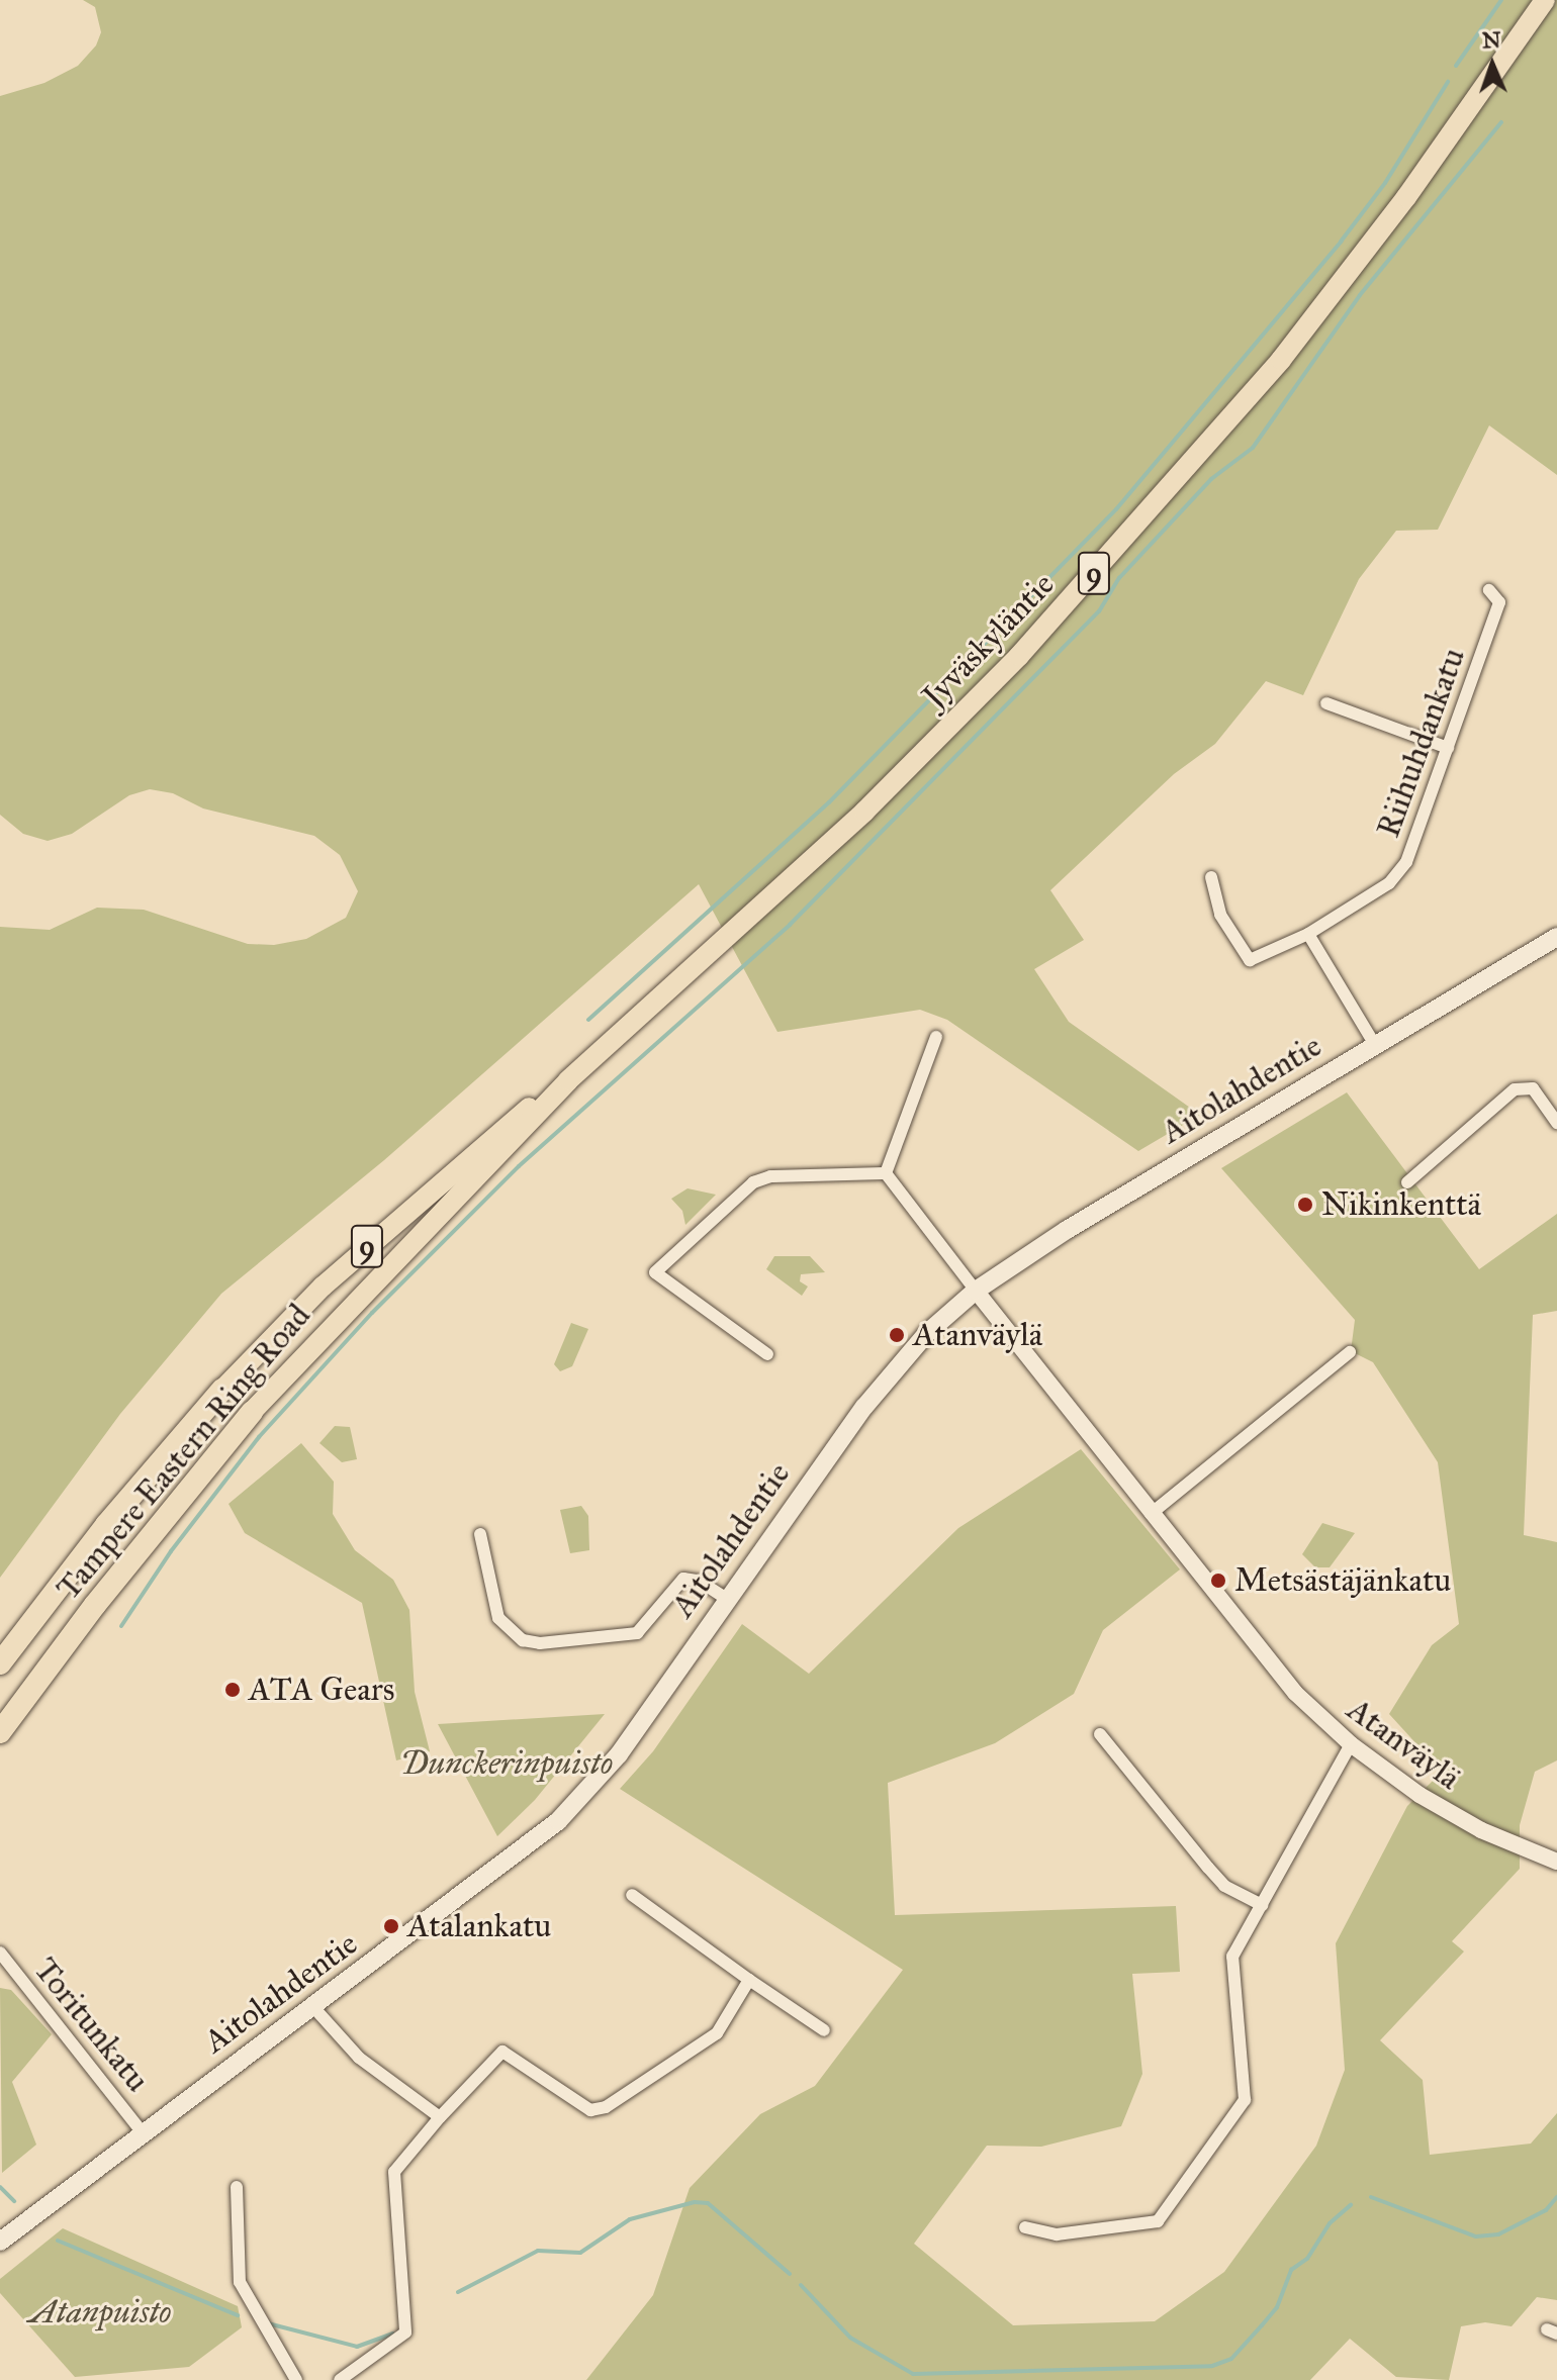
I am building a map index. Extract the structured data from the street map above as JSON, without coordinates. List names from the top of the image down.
{
  "streets": {
    "highway": ["9", "Jyväskyläntie", "Tampere Eastern Ring Road"],
    "main road": ["Aitolahdentie"],
    "street": ["Riihuhdankatu", "Atanväylä", "Toritunkatu"]
  },
  "crossings": [
    ["Jyväskyläntie", "Tampere Eastern Ring Road"],
    ["Aitolahdentie", "Atanväylä"],
    ["Aitolahdentie", "Toritunkatu"]
  ],
  "parks": ["Dunckerinpuisto", "Atanpuisto"],
  "places": [
    "Nikinkenttä",
    "Atanväylä",
    "Metsästäjänkatu",
    "ATA Gears",
    "Atalankatu"
  ],
  "north": "top"
}
